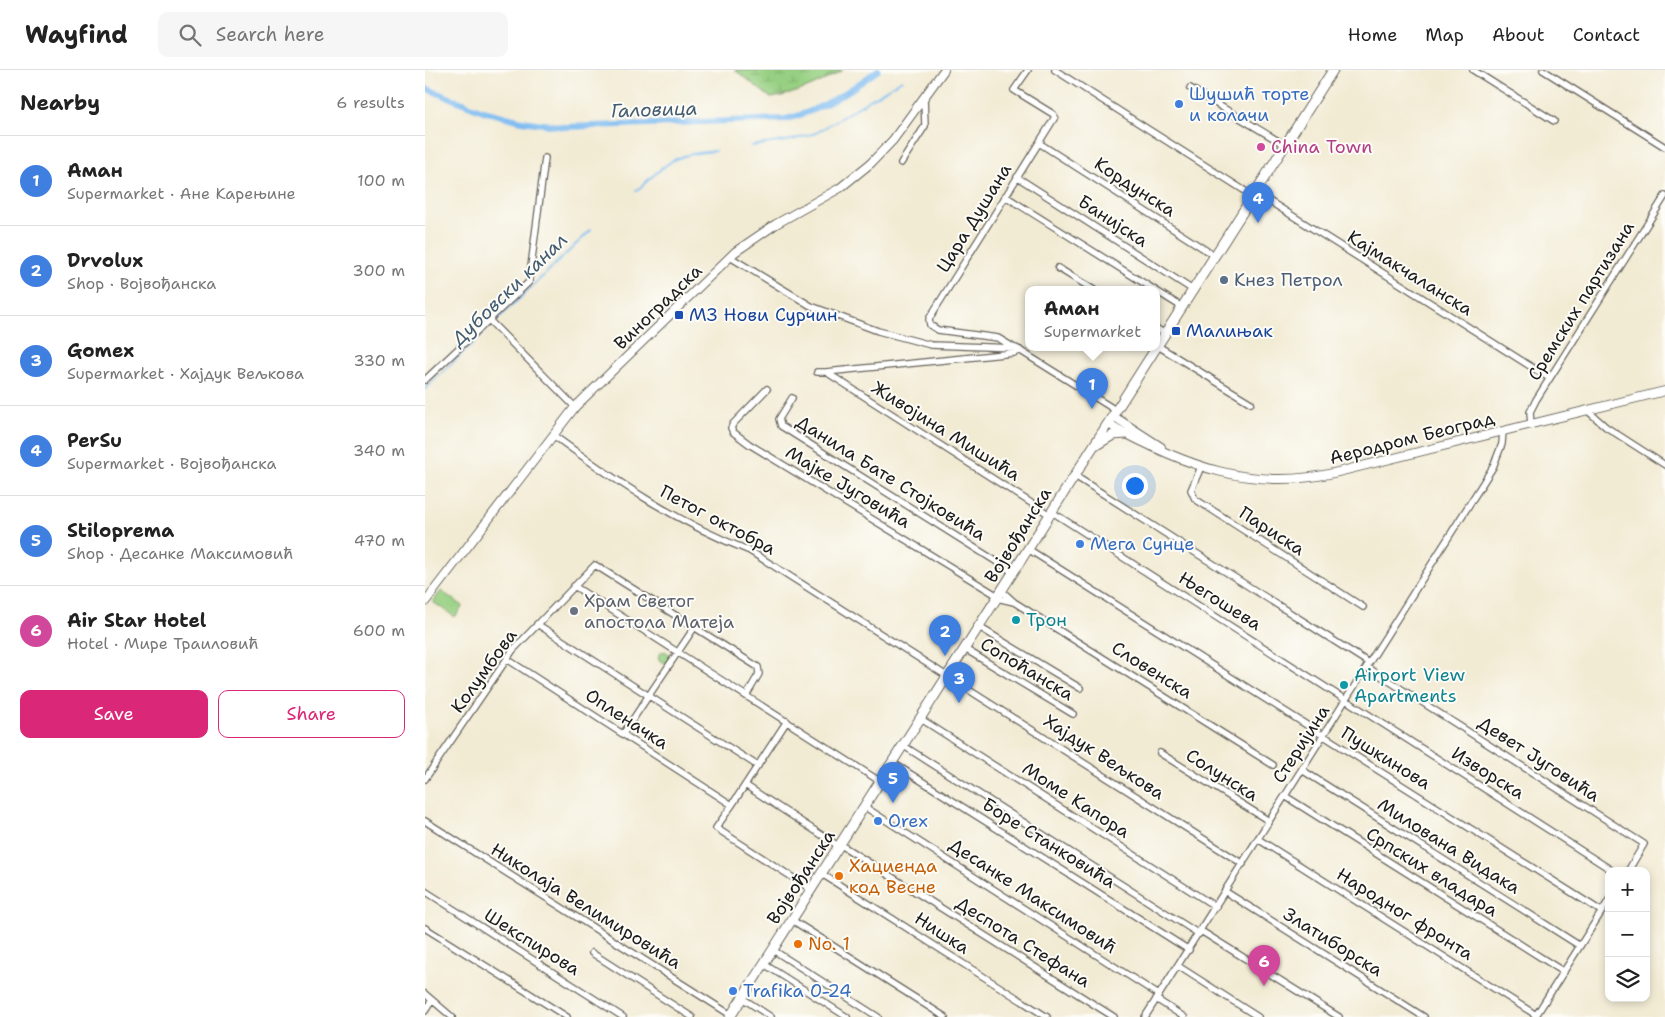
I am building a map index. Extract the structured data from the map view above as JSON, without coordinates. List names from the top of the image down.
{
  "streets": {
    "main road": ["Војвођанска"],
    "street": [
      "Кордунска",
      "Цара Душана",
      "Банијска",
      "Кајмакчаланска",
      "Сремских партизана",
      "Виноградска",
      "Живојина Мишића",
      "Аеродром Београд",
      "Данила Бате Стојковића",
      "Мајке Југовића",
      "Петог октобра",
      "Париска",
      "Његошева",
      "Сопоћанска",
      "Словенска",
      "Колумбова",
      "Опленачка",
      "Стеријина",
      "Хајдук Вељкова",
      "Пушкинова",
      "Девет Југовића",
      "Изворска",
      "Солунска",
      "Моме Капора",
      "Боре Станковића",
      "Милована Видака",
      "Српских владара",
      "Десанке Максимовић",
      "Николаја Велимировића",
      "Народног фронта",
      "Нишка",
      "Шекспирова",
      "Деспота Стефана",
      "Златиборска"
    ]
  },
  "crossings": [
    ["Кордунска", "Цара Душана"],
    ["Кордунска", "Војвођанска"],
    ["Цара Душана", "Банијска"],
    ["Банијска", "Војвођанска"],
    ["Кајмакчаланска", "Сремских партизана"],
    ["Кајмакчаланска", "Војвођанска"],
    ["Сремских партизана", "Аеродром Београд"],
    ["Виноградска", "Петог октобра"],
    ["Живојина Мишића", "Војвођанска"],
    ["Живојина Мишића", "Његошева"],
    ["Аеродром Београд", "Париска"],
    ["Аеродром Београд", "Војвођанска"],
    ["Аеродром Београд", "Стеријина"],
    ["Данила Бате Стојковића", "Војвођанска"],
    ["Мајке Југовића", "Војвођанска"],
    ["Мајке Југовића", "Словенска"],
    ["Петог октобра", "Војвођанска"],
    ["Петог октобра", "Хајдук Вељкова"],
    ["Војвођанска", "Његошева"],
    ["Војвођанска", "Сопоћанска"],
    ["Војвођанска", "Словенска"],
    ["Војвођанска", "Хајдук Вељкова"],
    ["Војвођанска", "Пушкинова"],
    ["Војвођанска", "Девет Југовића"],
    ["Војвођанска", "Моме Капора"],
    ["Војвођанска", "Боре Станковића"],
    ["Војвођанска", "Десанке Максимовић"],
    ["Војвођанска", "Николаја Велимировића"],
    ["Војвођанска", "Нишка"],
    ["Војвођанска", "Деспота Стефана"],
    ["Његошева", "Стеријина"],
    ["Његошева", "Изворска"],
    ["Колумбова", "Опленачка"],
    ["Стеријина", "Хајдук Вељкова"],
    ["Стеријина", "Пушкинова"],
    ["Стеријина", "Девет Југовића"],
    ["Стеријина", "Изворска"],
    ["Стеријина", "Солунска"],
    ["Стеријина", "Моме Капора"],
    ["Стеријина", "Боре Станковића"],
    ["Стеријина", "Милована Видака"],
    ["Стеријина", "Српских владара"],
    ["Стеријина", "Десанке Максимовић"],
    ["Стеријина", "Народног фронта"],
    ["Стеријина", "Златиборска"]
  ],
  "water": ["Галовица", "Дубовски канал"],
  "places": {
    "other": [
      "Шушић торте и колачи",
      "China Town",
      "Кнез Петрол",
      "Мега Сунце",
      "Храм Светог апостола Матеја",
      "Трон",
      "Airport View Apartments",
      "Orex",
      "Хациенда код Весне",
      "No. 1",
      "Trafika 0-24"
    ],
    "transit": ["МЗ Нови Сурчин", "Малињак"]
  },
  "page": {
    "header": "Wayfind",
    "search": "Search here",
    "nav": [
      "Home",
      "Map",
      "About",
      "Contact"
    ],
    "heading": ["Nearby", "6 results"],
    "list": [
      {
        "mark": "1",
        "name": "Аман",
        "note": "Supermarket · Ане Карењине",
        "value": "100 m"
      },
      {
        "mark": "2",
        "name": "Drvolux",
        "note": "Shop · Војвођанска",
        "value": "300 m"
      },
      {
        "mark": "3",
        "name": "Gomex",
        "note": "Supermarket · Хајдук Вељкова",
        "value": "330 m"
      },
      {
        "mark": "4",
        "name": "PerSu",
        "note": "Supermarket · Војвођанска",
        "value": "340 m"
      },
      {
        "mark": "5",
        "name": "Stiloprema",
        "note": "Shop · Десанке Максимовић",
        "value": "470 m"
      },
      {
        "mark": "6",
        "name": "Air Star Hotel",
        "note": "Hotel · Мире Траиловић",
        "value": "600 m"
      }
    ],
    "pins": [
      "4",
      "1",
      "2",
      "3",
      "5",
      "6"
    ],
    "popup": ["Аман", "Supermarket"],
    "buttons": ["Save", "Share"],
    "map_buttons": ["+", "−"]
  }
}
